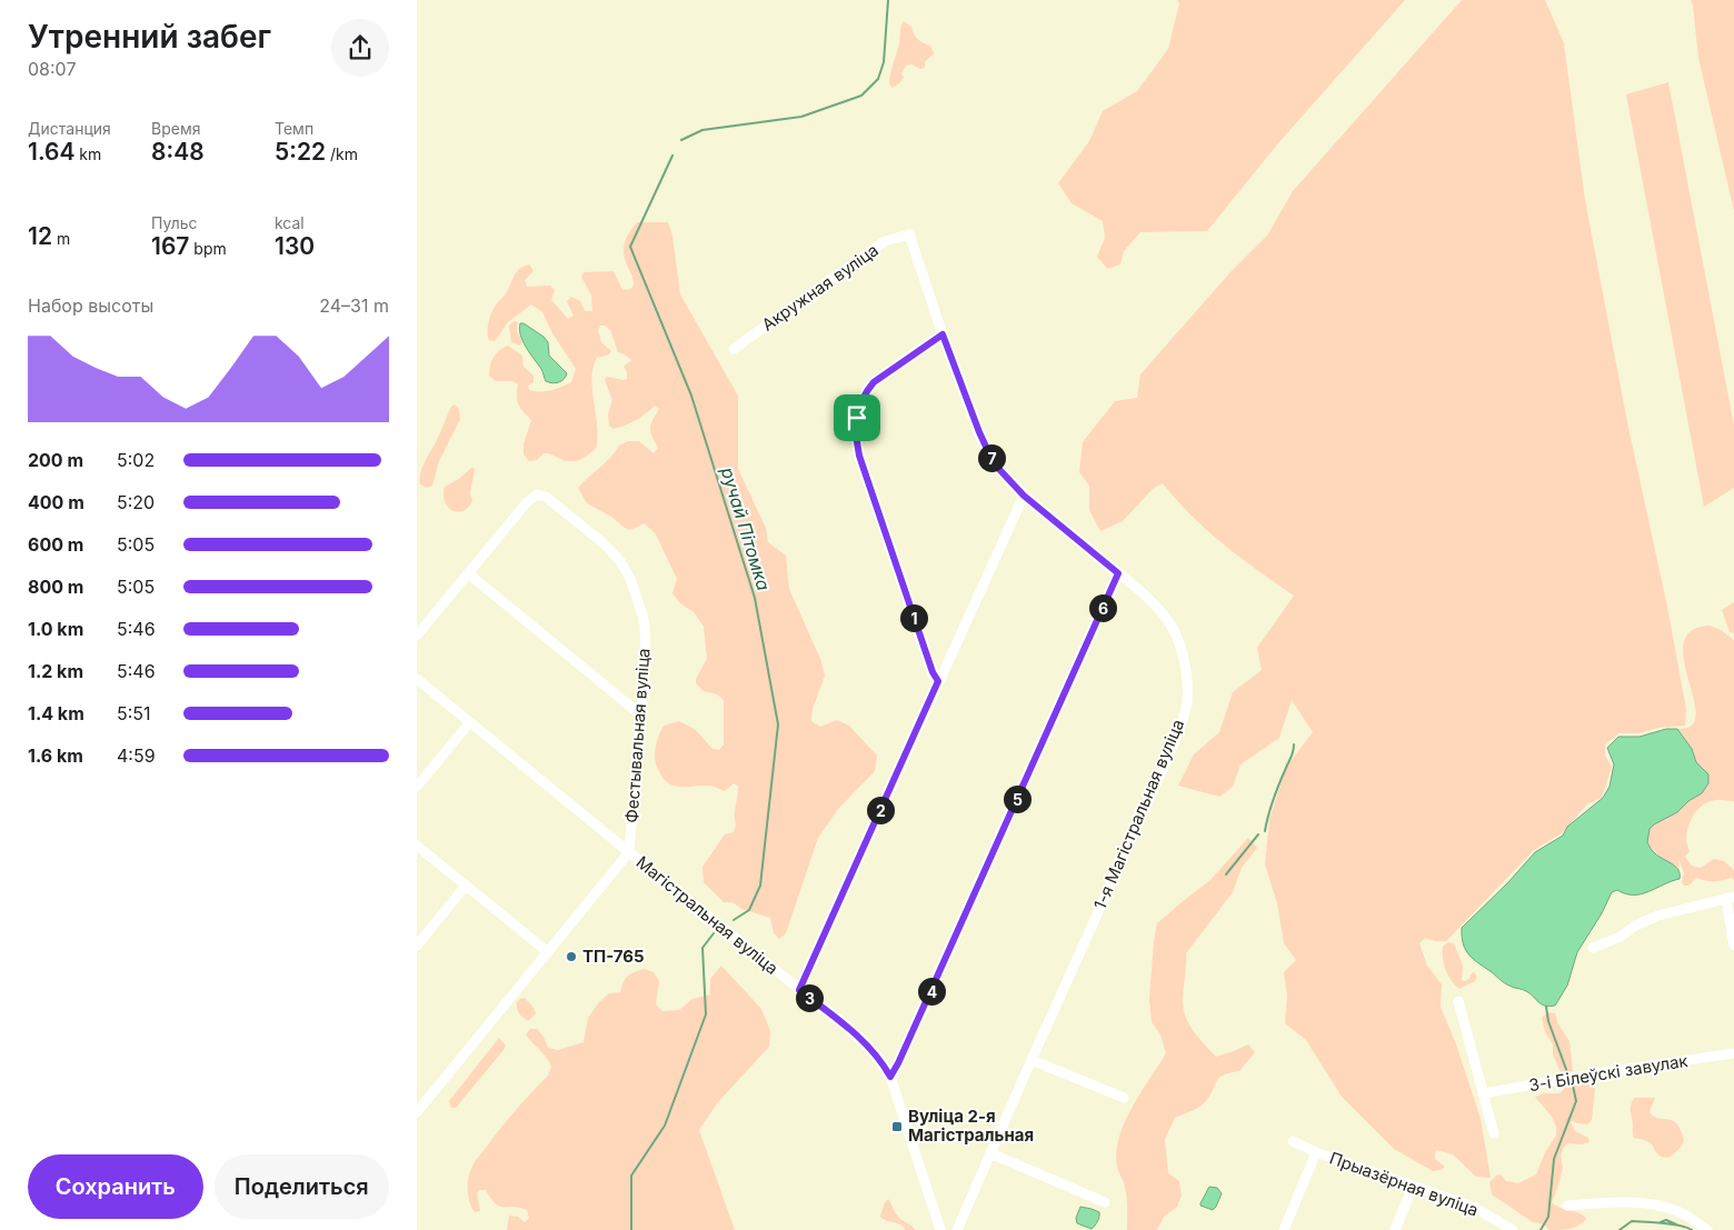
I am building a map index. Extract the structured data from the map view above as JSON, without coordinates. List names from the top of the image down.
{
  "streets": {
    "street": [
      "Акружная вуліца",
      "Фестывальная вуліца",
      "1-я Магістральная вуліца",
      "Магістральная вуліца",
      "3-і Білеўскі завулак",
      "Прыазёрная вуліца"
    ]
  },
  "crossings": [
    ["Акружная вуліца", "1-я Магістральная вуліца"],
    ["Фестывальная вуліца", "Магістральная вуліца"]
  ],
  "water": ["ручай Пітомка"],
  "places": {
    "other": ["ТП-765"],
    "transit": ["Вуліца 2-я Магістральная"]
  },
  "page": {
    "heading": ["Утренний забег", "08:07"],
    "stats": [
      ["Дистанция", "1.64 km"],
      ["Время", "8:48"],
      ["Темп", "5:22 /km"],
      ["12 m"],
      ["Пульс", "167 bpm"],
      ["kcal", "130"]
    ],
    "chart": ["Набор высоты", "24–31 m"],
    "list": [
      {
        "name": "200 m",
        "note": "5:02"
      },
      {
        "name": "400 m",
        "note": "5:20"
      },
      {
        "name": "600 m",
        "note": "5:05"
      },
      {
        "name": "800 m",
        "note": "5:05"
      },
      {
        "name": "1.0 km",
        "note": "5:46"
      },
      {
        "name": "1.2 km",
        "note": "5:46"
      },
      {
        "name": "1.4 km",
        "note": "5:51"
      },
      {
        "name": "1.6 km",
        "note": "4:59"
      }
    ],
    "pins": [
      "7",
      "6",
      "1",
      "5",
      "2",
      "4",
      "3"
    ],
    "buttons": ["Сохранить", "Поделиться"]
  }
}
